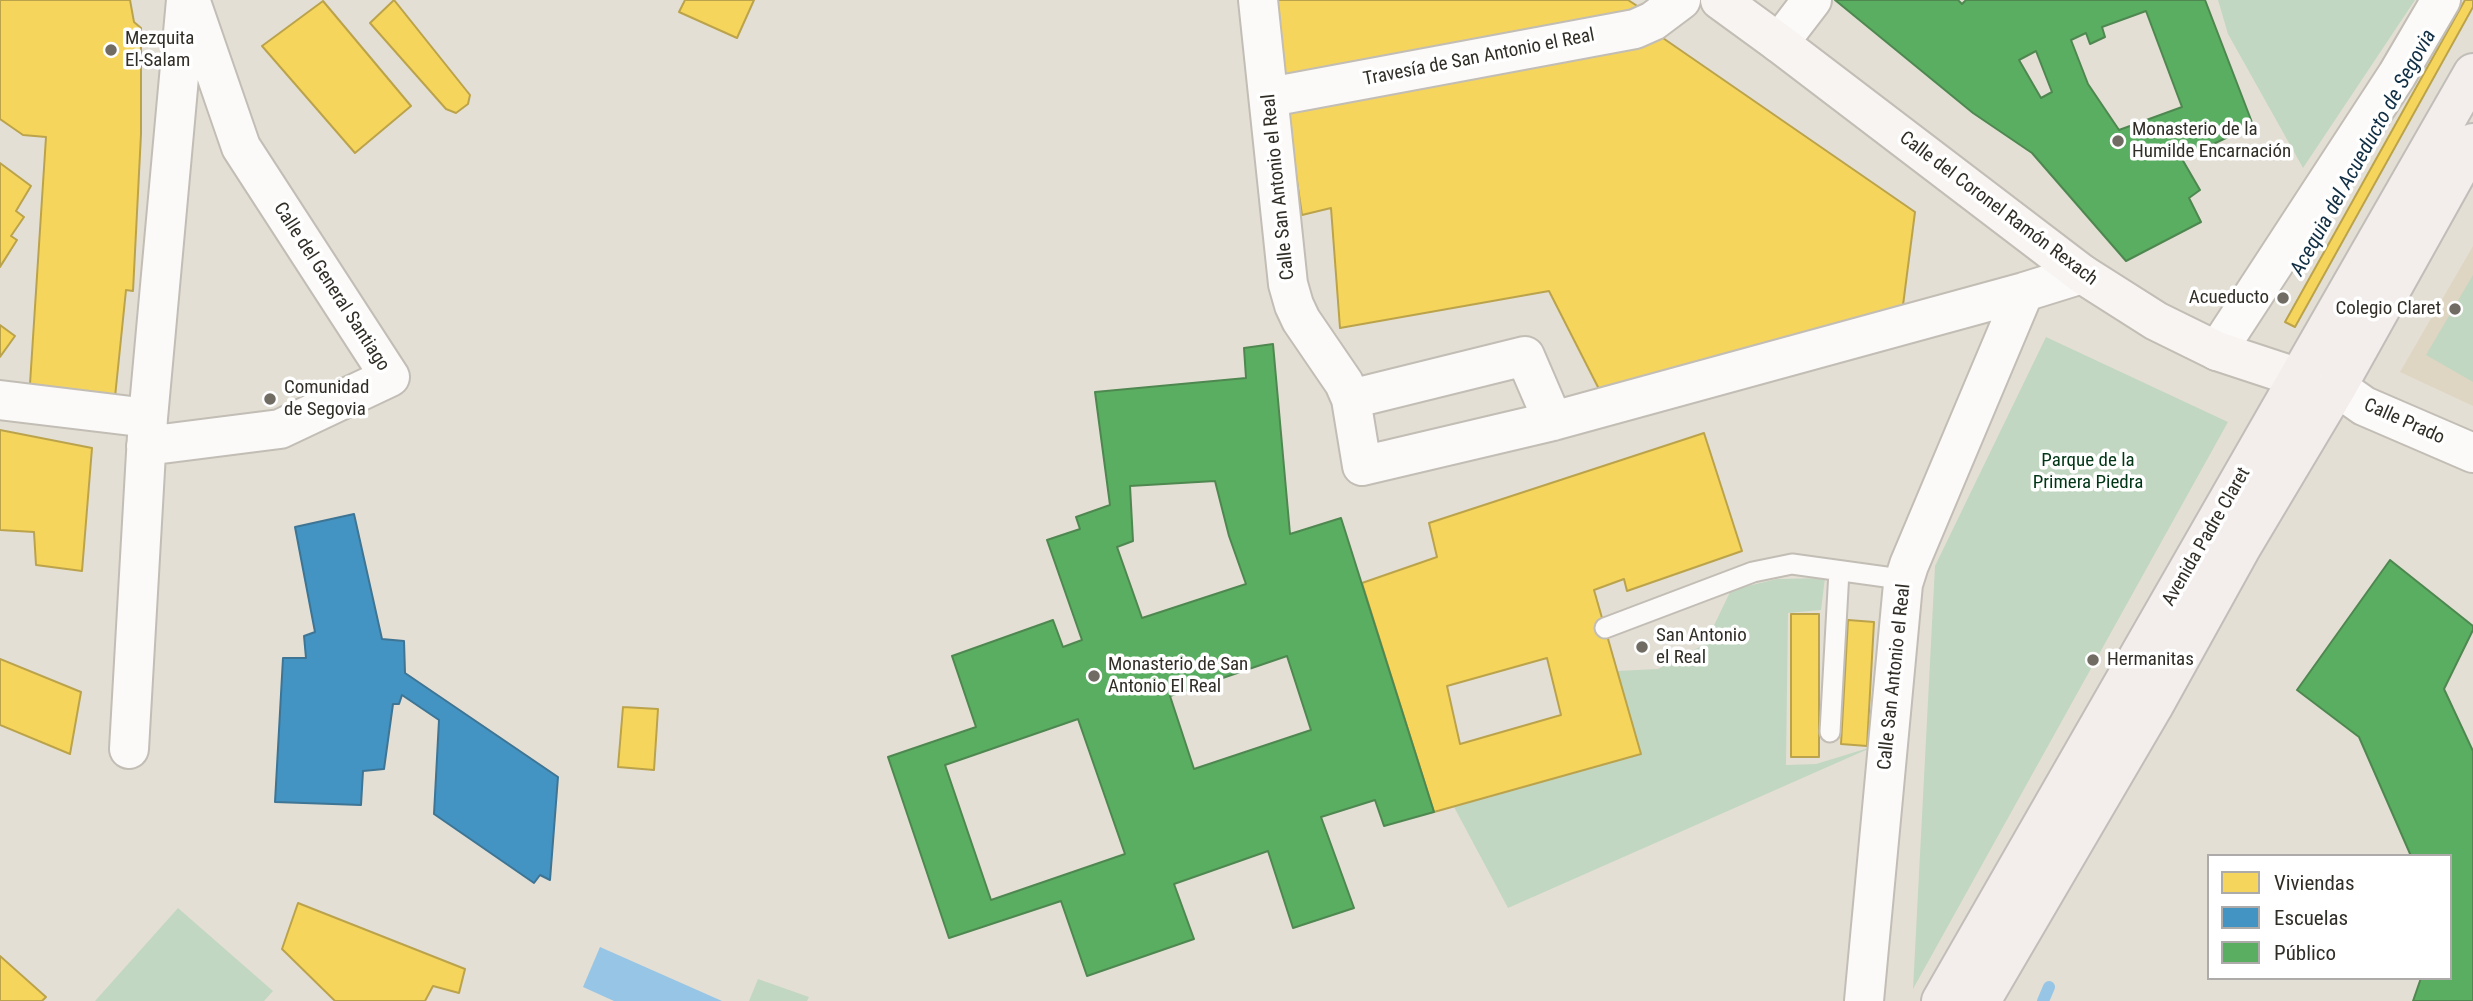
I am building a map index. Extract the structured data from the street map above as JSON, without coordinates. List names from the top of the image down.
{
  "streets": {
    "main road": ["Calle del Coronel Ramón Rexach", "Avenida Padre Claret"],
    "street": [
      "Travesía de San Antonio el Real",
      "Calle San Antonio el Real",
      "Calle del General Santiago",
      "Calle Prado"
    ]
  },
  "crossings": [
    ["Travesía de San Antonio el Real", "Calle San Antonio el Real"],
    ["Calle San Antonio el Real", "Calle del Coronel Ramón Rexach"],
    ["Calle del Coronel Ramón Rexach", "Avenida Padre Claret"],
    ["Calle Prado", "Avenida Padre Claret"]
  ],
  "water": ["Acequia del Acueducto de Segovia"],
  "parks": ["Parque de la Primera Piedra"],
  "places": [
    "Mezquita El-Salam",
    "Monasterio de la Humilde Encarnación",
    "Acueducto",
    "Colegio Claret",
    "Comunidad de Segovia",
    "San Antonio el Real",
    "Hermanitas",
    "Monasterio de San Antonio El Real"
  ],
  "legend": ["Viviendas", "Escuelas", "Público"]
}
